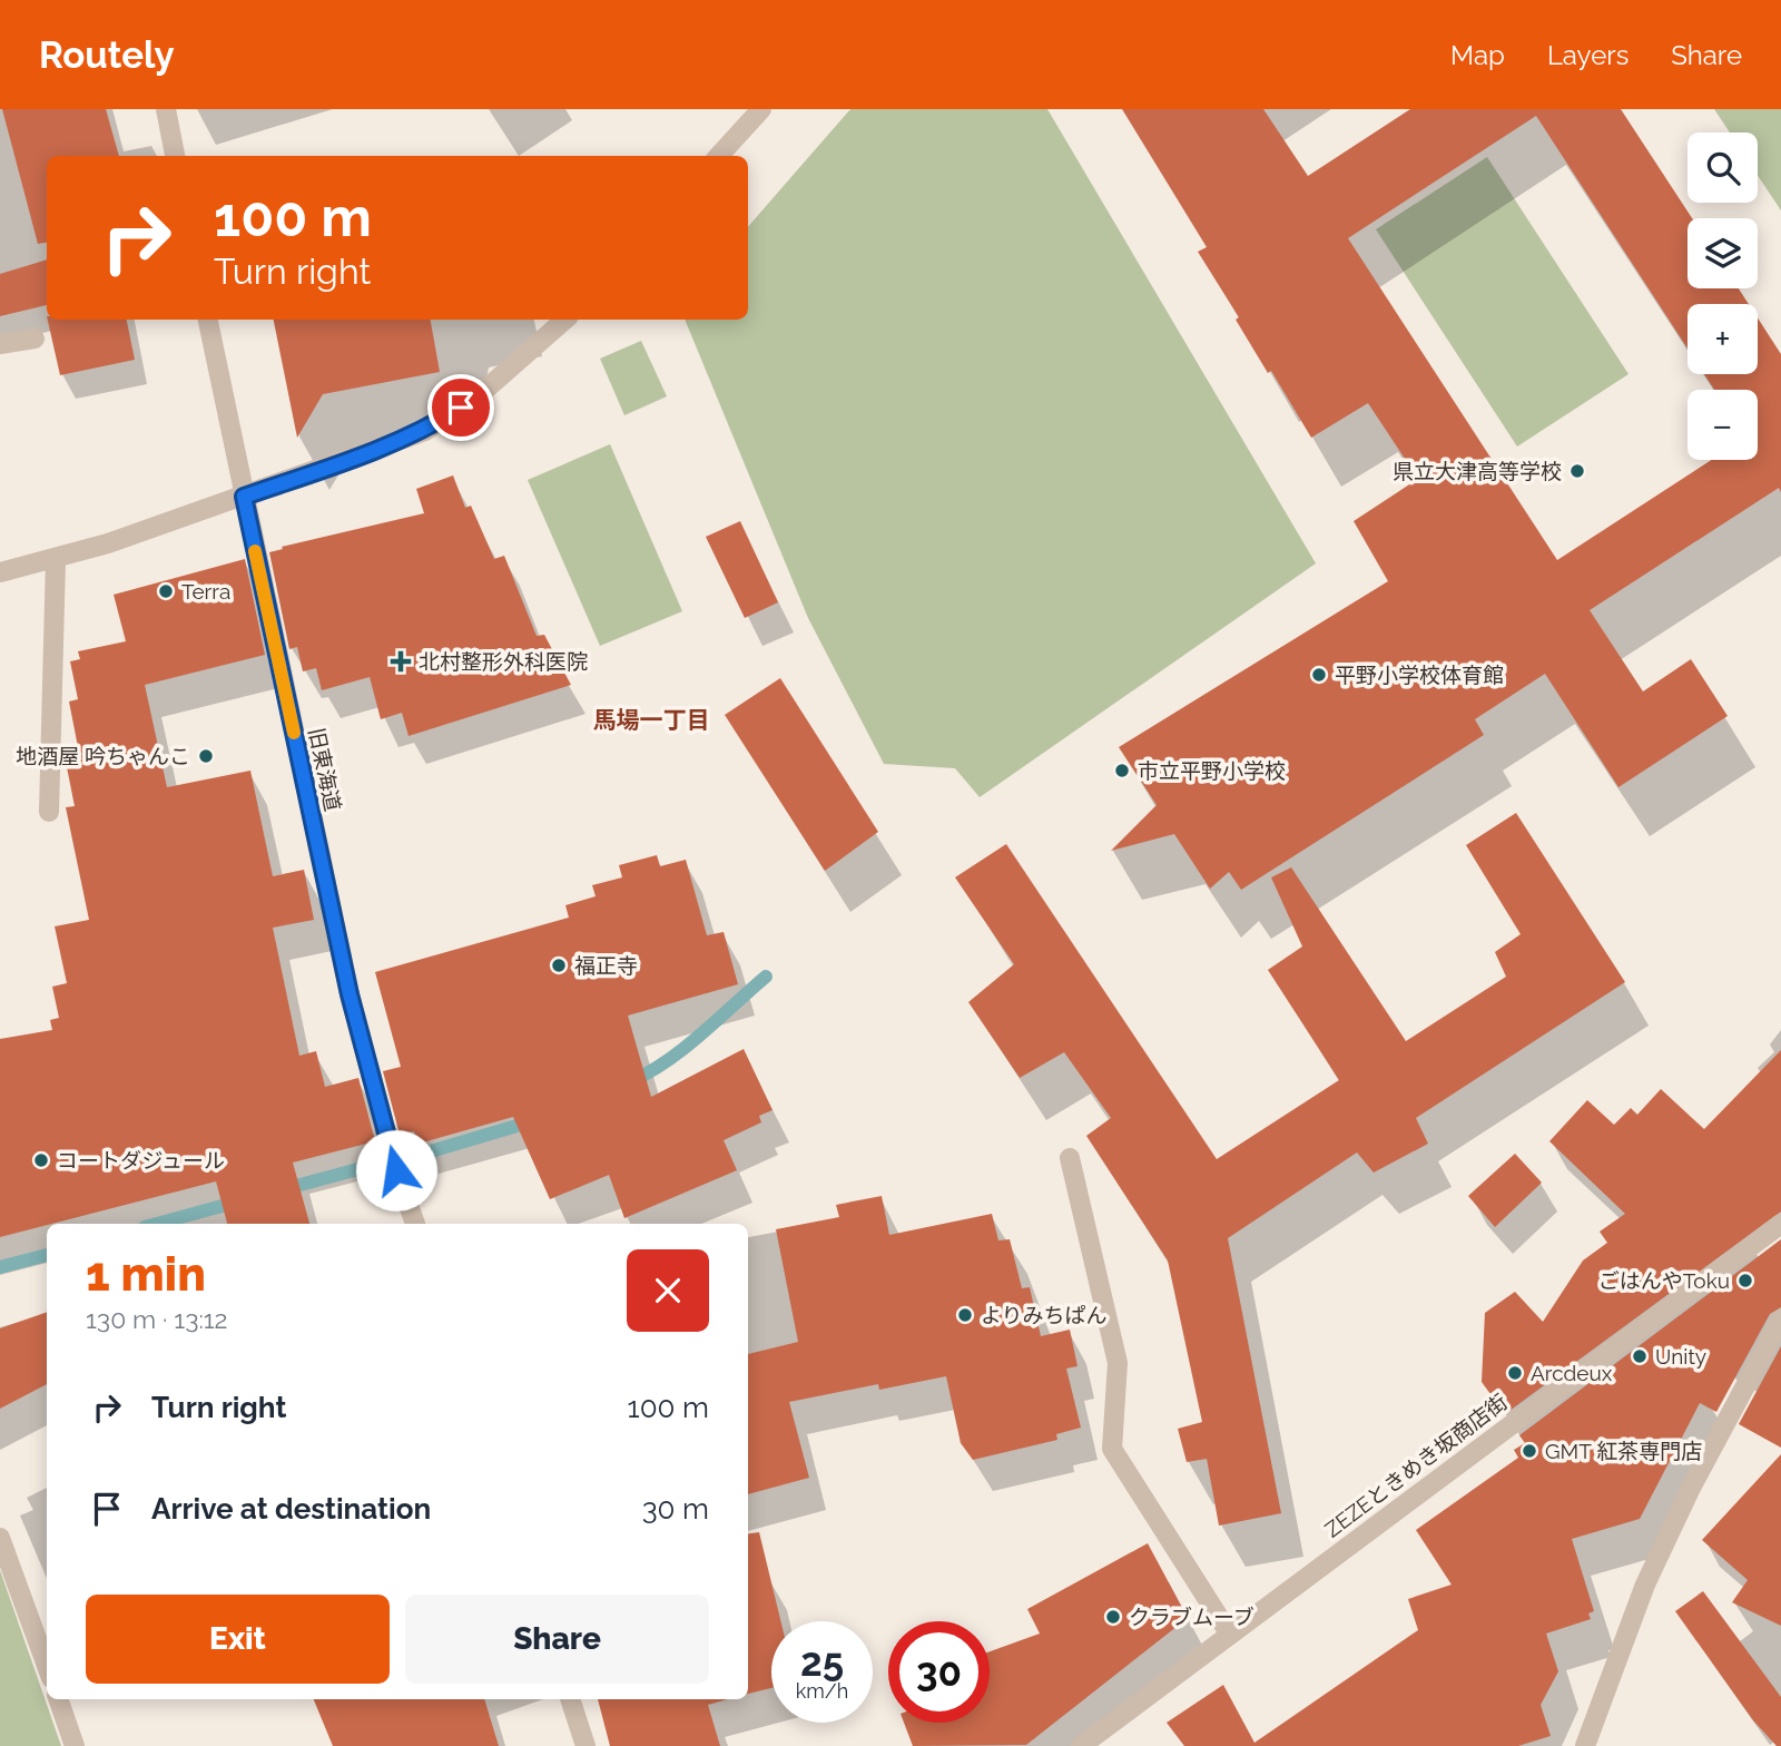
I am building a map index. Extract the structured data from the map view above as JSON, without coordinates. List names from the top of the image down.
{
  "streets": {
    "street": ["旧東海道", "ZEZEときめき坂商店街"]
  },
  "districts": ["馬場一丁目"],
  "places": {
    "other": [
      "県立大津高等学校",
      "Terra",
      "平野小学校体育館",
      "地酒屋 吟ちゃんこ",
      "市立平野小学校",
      "福正寺",
      "コートダジュール",
      "ごはんやToku",
      "よりみちぱん",
      "Unity",
      "Arcdeux",
      "GMT 紅茶専門店",
      "クラブムーブ"
    ],
    "health": ["北村整形外科医院"]
  },
  "page": {
    "header": "Routely",
    "nav": ["Map", "Layers", "Share"],
    "map_buttons": ["+", "−"],
    "turn": ["100 m", "Turn right"],
    "heading": ["1 min", "130 m · 13:12"],
    "list": [
      {
        "name": "Turn right",
        "value": "100 m"
      },
      {
        "name": "Arrive at destination",
        "value": "30 m"
      }
    ],
    "buttons": ["Exit", "Share"],
    "speed": "25 km/h",
    "limit": "30"
  }
}
